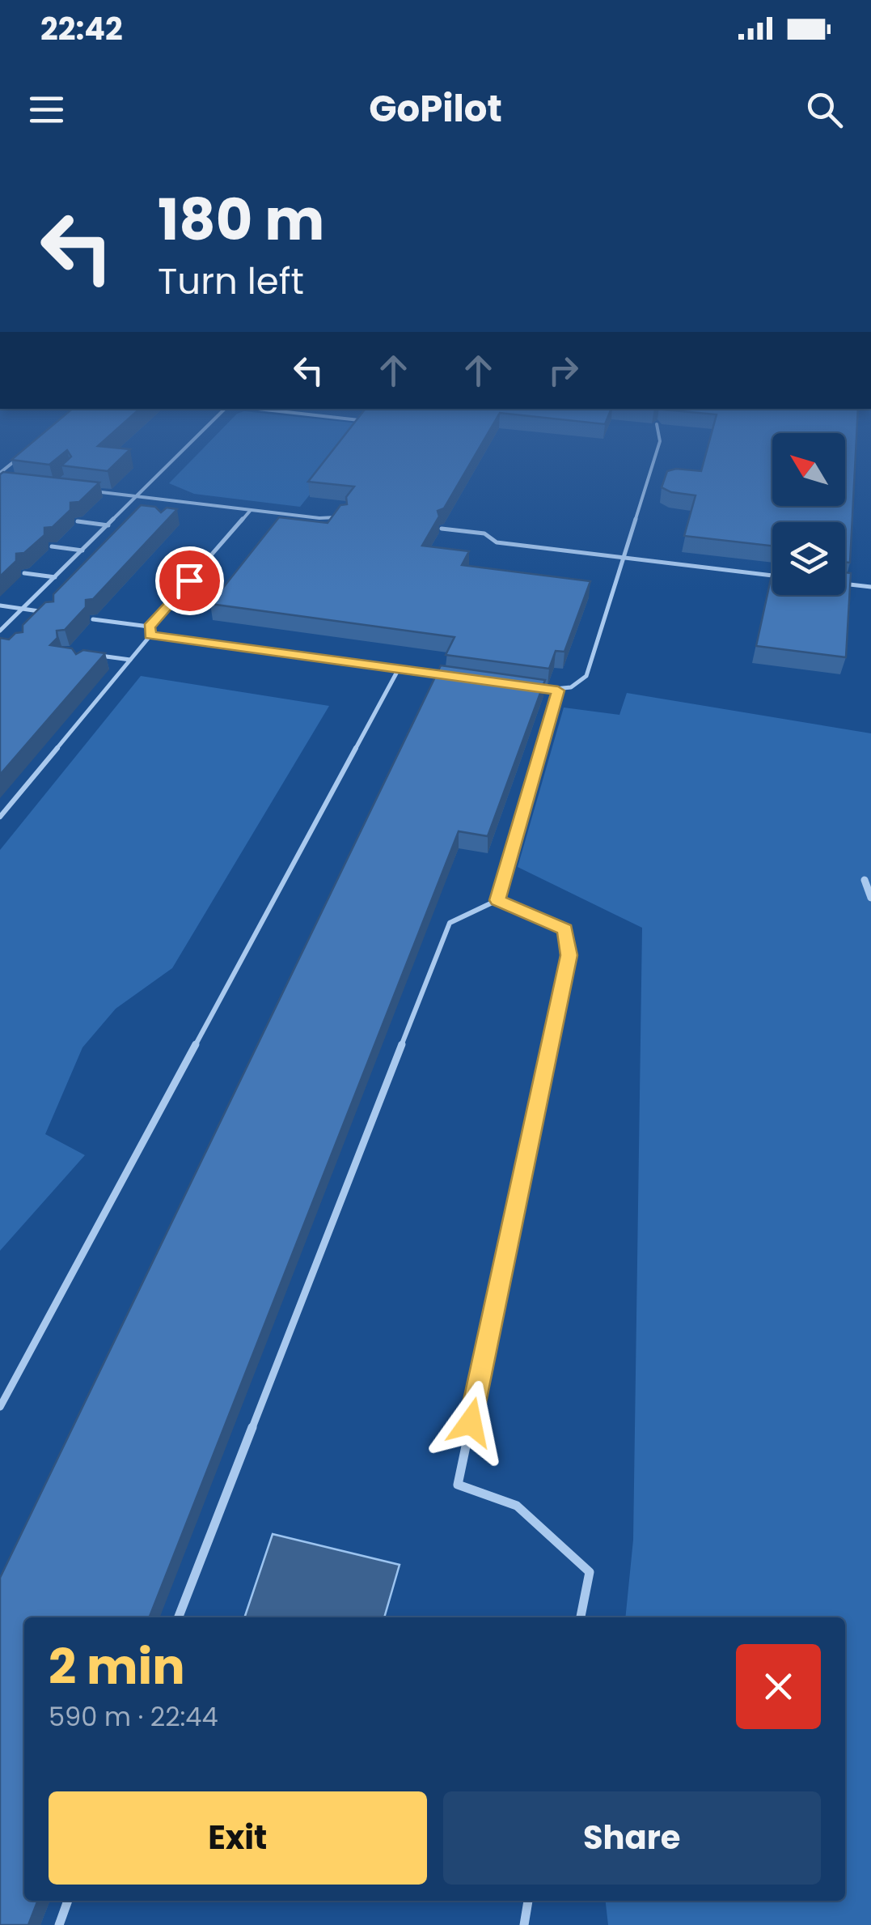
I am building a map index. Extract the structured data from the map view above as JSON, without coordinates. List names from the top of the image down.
{
  "north": "top left",
  "page": {
    "status": "22:42",
    "header": "GoPilot",
    "turn": ["180 m", "Turn left"],
    "heading": ["2 min", "590 m · 22:44"],
    "buttons": ["Exit", "Share"]
  }
}
